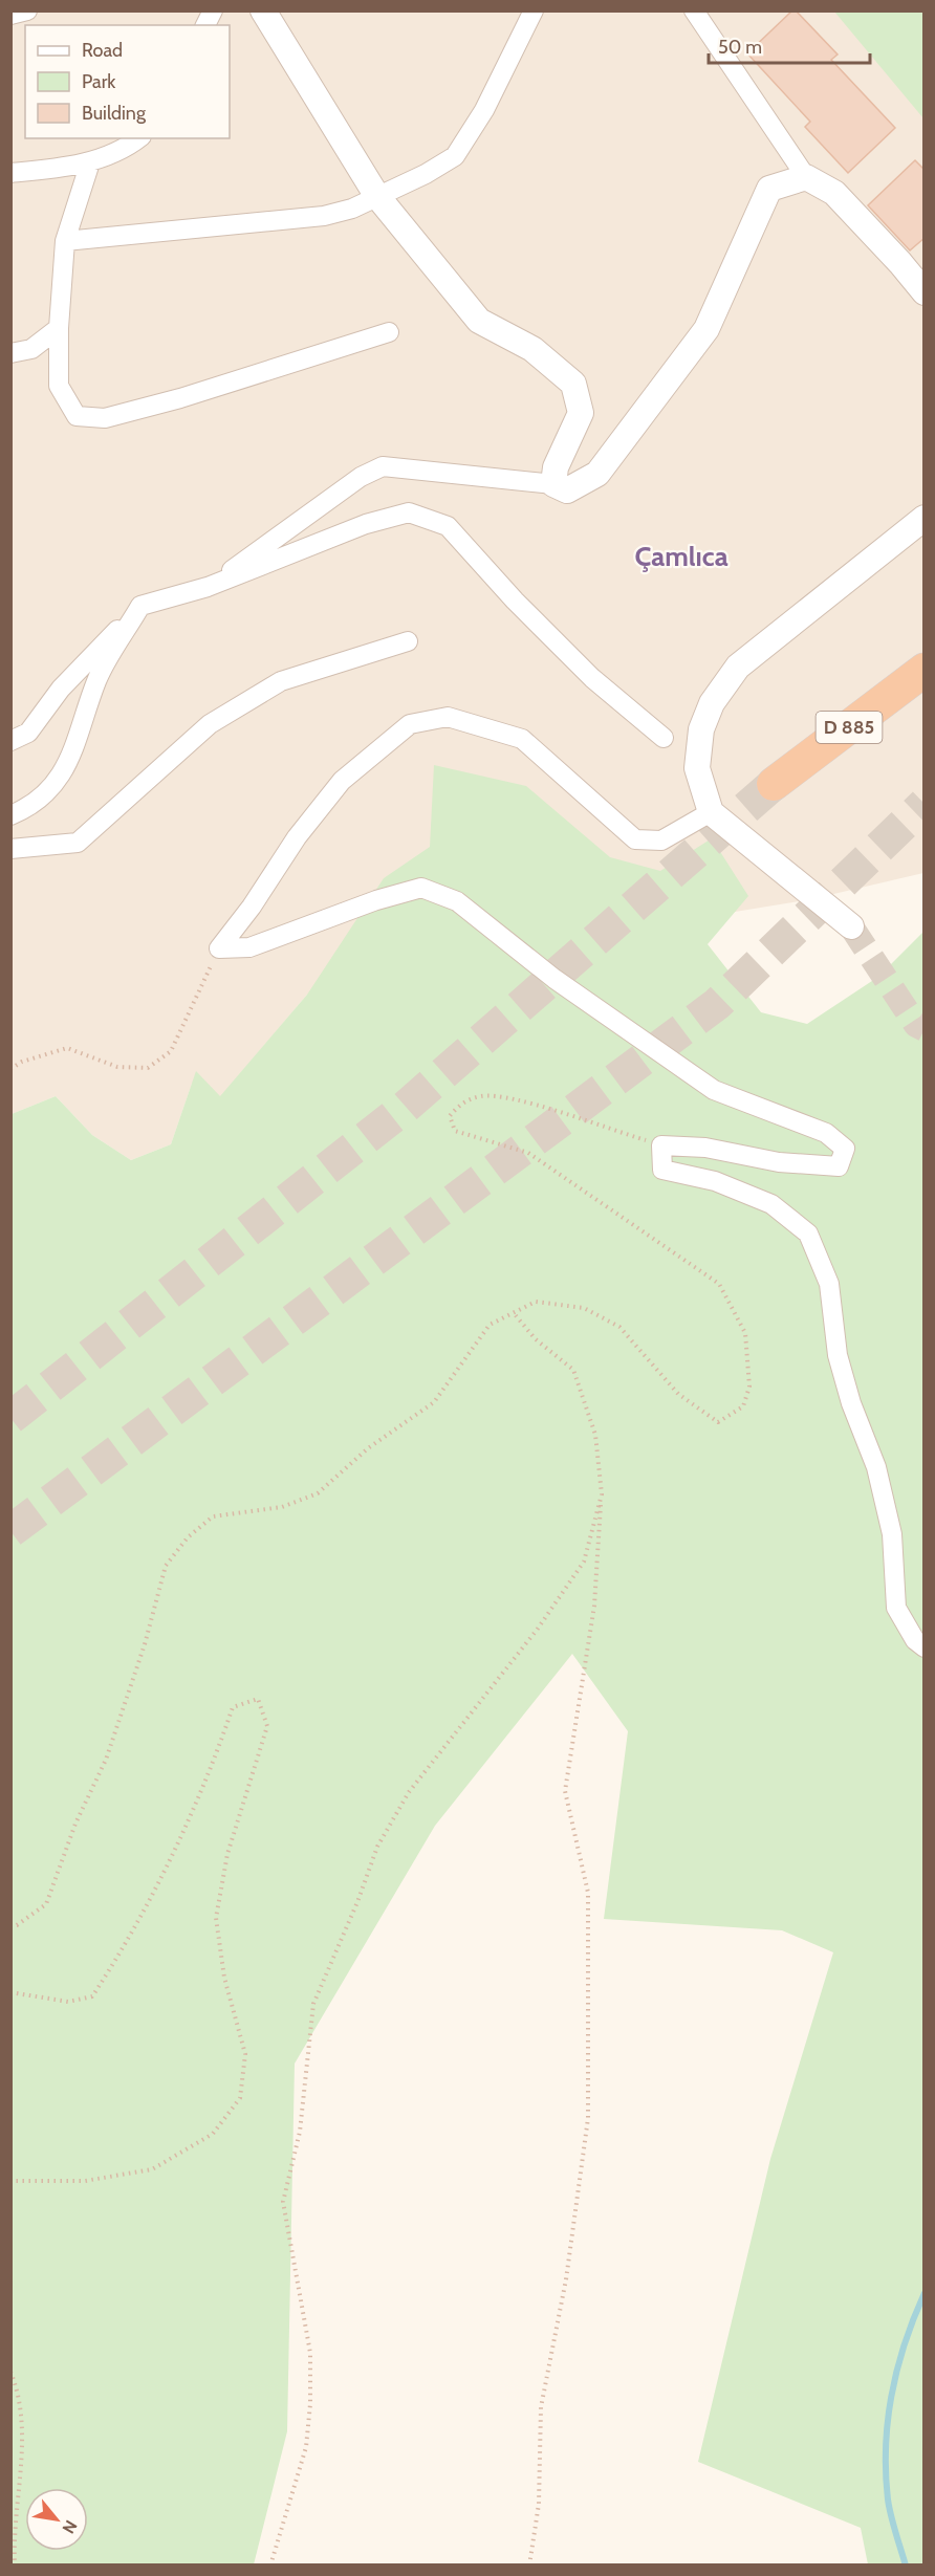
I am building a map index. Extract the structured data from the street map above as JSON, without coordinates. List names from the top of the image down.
{
  "streets": {
    "highway": ["D 885"]
  },
  "districts": ["Çamlıca"],
  "legend": ["Road", "Park", "Building"],
  "scale_bar": "50 m",
  "north": "bottom right"
}
